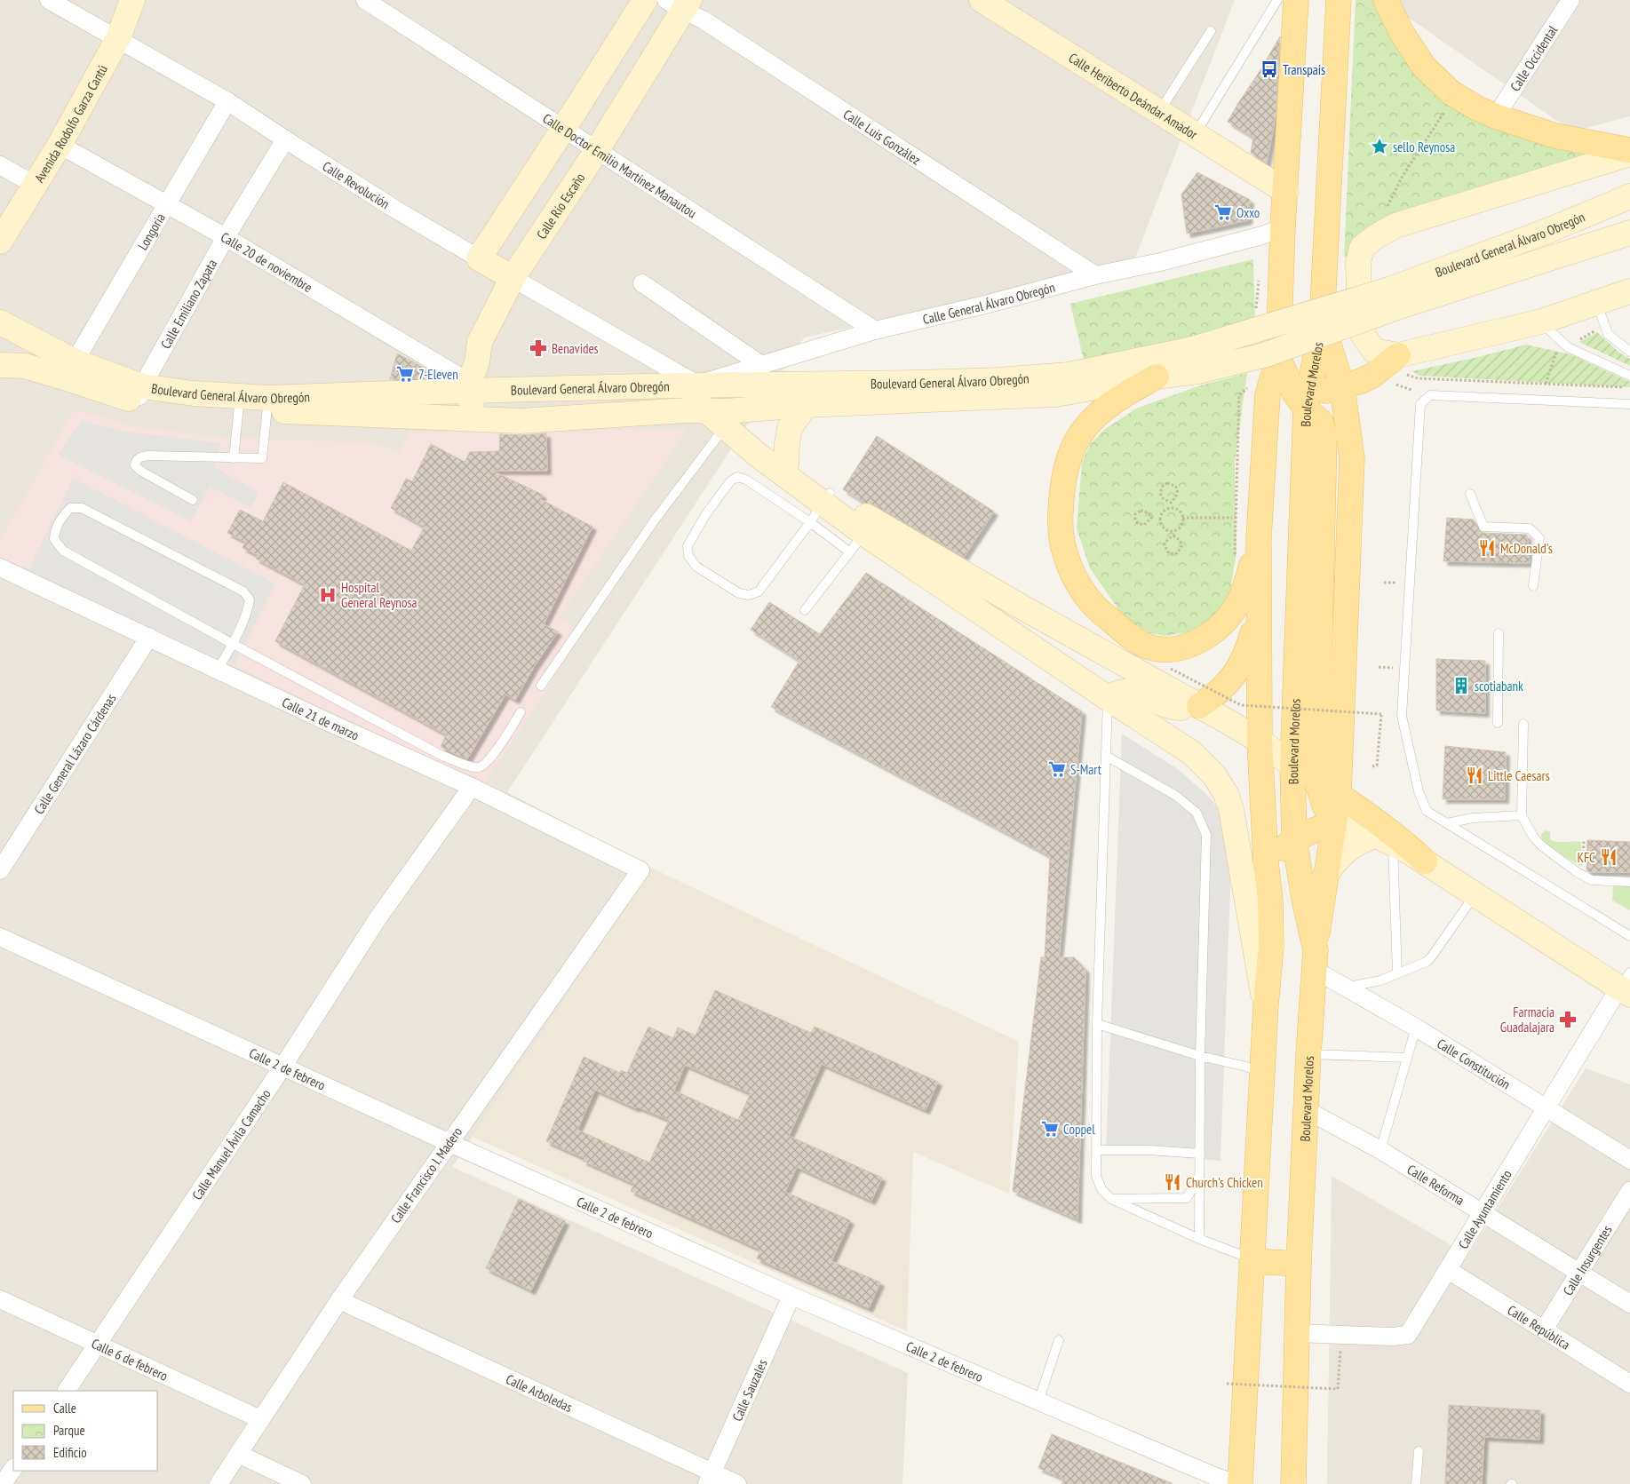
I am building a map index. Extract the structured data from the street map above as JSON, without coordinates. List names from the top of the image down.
{
  "streets": {
    "main road": [
      "Calle Heriberto Deándar Amador",
      "Avenida Rodolfo Garza Cantú",
      "Calle Revolución",
      "Calle Río Escaño",
      "Boulevard General Álvaro Obregón",
      "Boulevard Morelos"
    ],
    "street": [
      "Calle Occidental",
      "Calle Luis González",
      "Calle Doctor Emilio Martínez Manautou",
      "Longoria",
      "Calle 20 de noviembre",
      "Calle General Álvaro Obregón",
      "Calle Emiliano Zapata",
      "Calle 21 de marzo",
      "Calle General Lázaro Cárdenas",
      "Calle Constitución",
      "Calle 2 de febrero",
      "Calle Manuel Ávila Camacho",
      "Calle Francisco I. Madero",
      "Calle Reforma",
      "Calle Ayuntamiento",
      "Calle Insurgentes",
      "Calle República",
      "Calle 6 de febrero",
      "Calle Sauzales",
      "Calle Arboledas"
    ]
  },
  "crossings": [
    ["Avenida Rodolfo Garza Cantú", "Calle Revolución"],
    ["Avenida Rodolfo Garza Cantú", "Calle 20 de noviembre"],
    ["Calle Luis González", "Calle Río Escaño"],
    ["Calle Luis González", "Calle General Álvaro Obregón"],
    ["Calle Doctor Emilio Martínez Manautou", "Calle Río Escaño"],
    ["Calle Doctor Emilio Martínez Manautou", "Calle General Álvaro Obregón"],
    ["Calle Revolución", "Calle Río Escaño"],
    ["Calle Revolución", "Longoria"],
    ["Calle Revolución", "Boulevard General Álvaro Obregón"],
    ["Calle Revolución", "Calle General Álvaro Obregón"],
    ["Calle Revolución", "Calle Emiliano Zapata"],
    ["Calle Río Escaño", "Boulevard General Álvaro Obregón"],
    ["Calle Río Escaño", "Calle 20 de noviembre"],
    ["Longoria", "Boulevard General Álvaro Obregón"],
    ["Longoria", "Calle 20 de noviembre"],
    ["Boulevard General Álvaro Obregón", "Calle 20 de noviembre"],
    ["Boulevard General Álvaro Obregón", "Calle General Álvaro Obregón"],
    ["Boulevard General Álvaro Obregón", "Calle Emiliano Zapata"],
    ["Calle 20 de noviembre", "Calle Emiliano Zapata"],
    ["Boulevard Morelos", "Calle Constitución"],
    ["Boulevard Morelos", "Calle Reforma"],
    ["Boulevard Morelos", "Calle Ayuntamiento"],
    ["Calle 21 de marzo", "Calle General Lázaro Cárdenas"],
    ["Calle 21 de marzo", "Calle Manuel Ávila Camacho"],
    ["Calle 21 de marzo", "Calle Francisco I. Madero"],
    ["Calle Constitución", "Calle Ayuntamiento"],
    ["Calle 2 de febrero", "Calle Manuel Ávila Camacho"],
    ["Calle 2 de febrero", "Calle Francisco I. Madero"],
    ["Calle 2 de febrero", "Calle Sauzales"],
    ["Calle Manuel Ávila Camacho", "Calle 6 de febrero"],
    ["Calle Francisco I. Madero", "Calle 6 de febrero"],
    ["Calle Francisco I. Madero", "Calle Arboledas"],
    ["Calle Reforma", "Calle Ayuntamiento"],
    ["Calle Reforma", "Calle Insurgentes"],
    ["Calle Ayuntamiento", "Calle República"],
    ["Calle Insurgentes", "Calle República"],
    ["Calle Sauzales", "Calle Arboledas"]
  ],
  "places": {
    "bus stop": ["Transpais"],
    "place": ["sello Reynosa"],
    "supermarket": [
      "Oxxo",
      "7-Eleven",
      "S-Mart",
      "Coppel"
    ],
    "pharmacy": ["Benavides", "Farmacia Guadalajara"],
    "restaurant": [
      "McDonald's",
      "Little Caesars",
      "KFC",
      "Church's Chicken"
    ],
    "hospital": ["Hospital General Reynosa"],
    "building": ["scotiabank"]
  },
  "legend": ["Calle", "Parque", "Edificio"]
}
